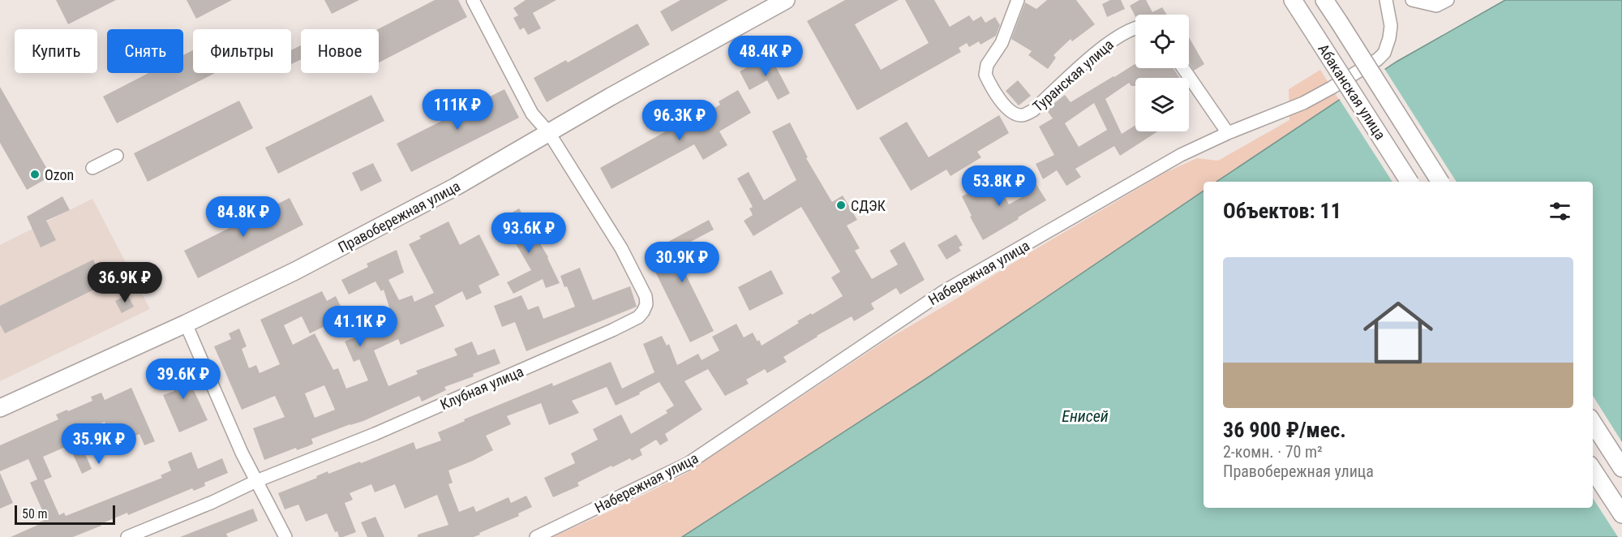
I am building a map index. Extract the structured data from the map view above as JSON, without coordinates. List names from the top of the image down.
{
  "streets": {
    "street": [
      "Туранская улица",
      "Абаканская улица",
      "Правобережная улица",
      "Набережная улица",
      "Клубная улица"
    ]
  },
  "crossings": [
    ["Правобережная улица", "Клубная улица"]
  ],
  "water": ["Енисей"],
  "places": ["Ozon", "СДЭК"],
  "scale_bar": "50 m",
  "page": {
    "chip": [
      "Купить",
      "Снять",
      "Фильтры",
      "Новое"
    ],
    "price": [
      "48.4K ₽",
      "111K ₽",
      "96.3K ₽",
      "53.8K ₽",
      "84.8K ₽",
      "93.6K ₽",
      "30.9K ₽",
      "36.9K ₽",
      "41.1K ₽",
      "39.6K ₽",
      "35.9K ₽"
    ],
    "heading": "Объектов: 11",
    "list": [
      {
        "name": "36 900 ₽/мес.",
        "note": "2-комн. · 70 m² · Правобережная улица"
      }
    ],
    "scale": "50 m"
  }
}
